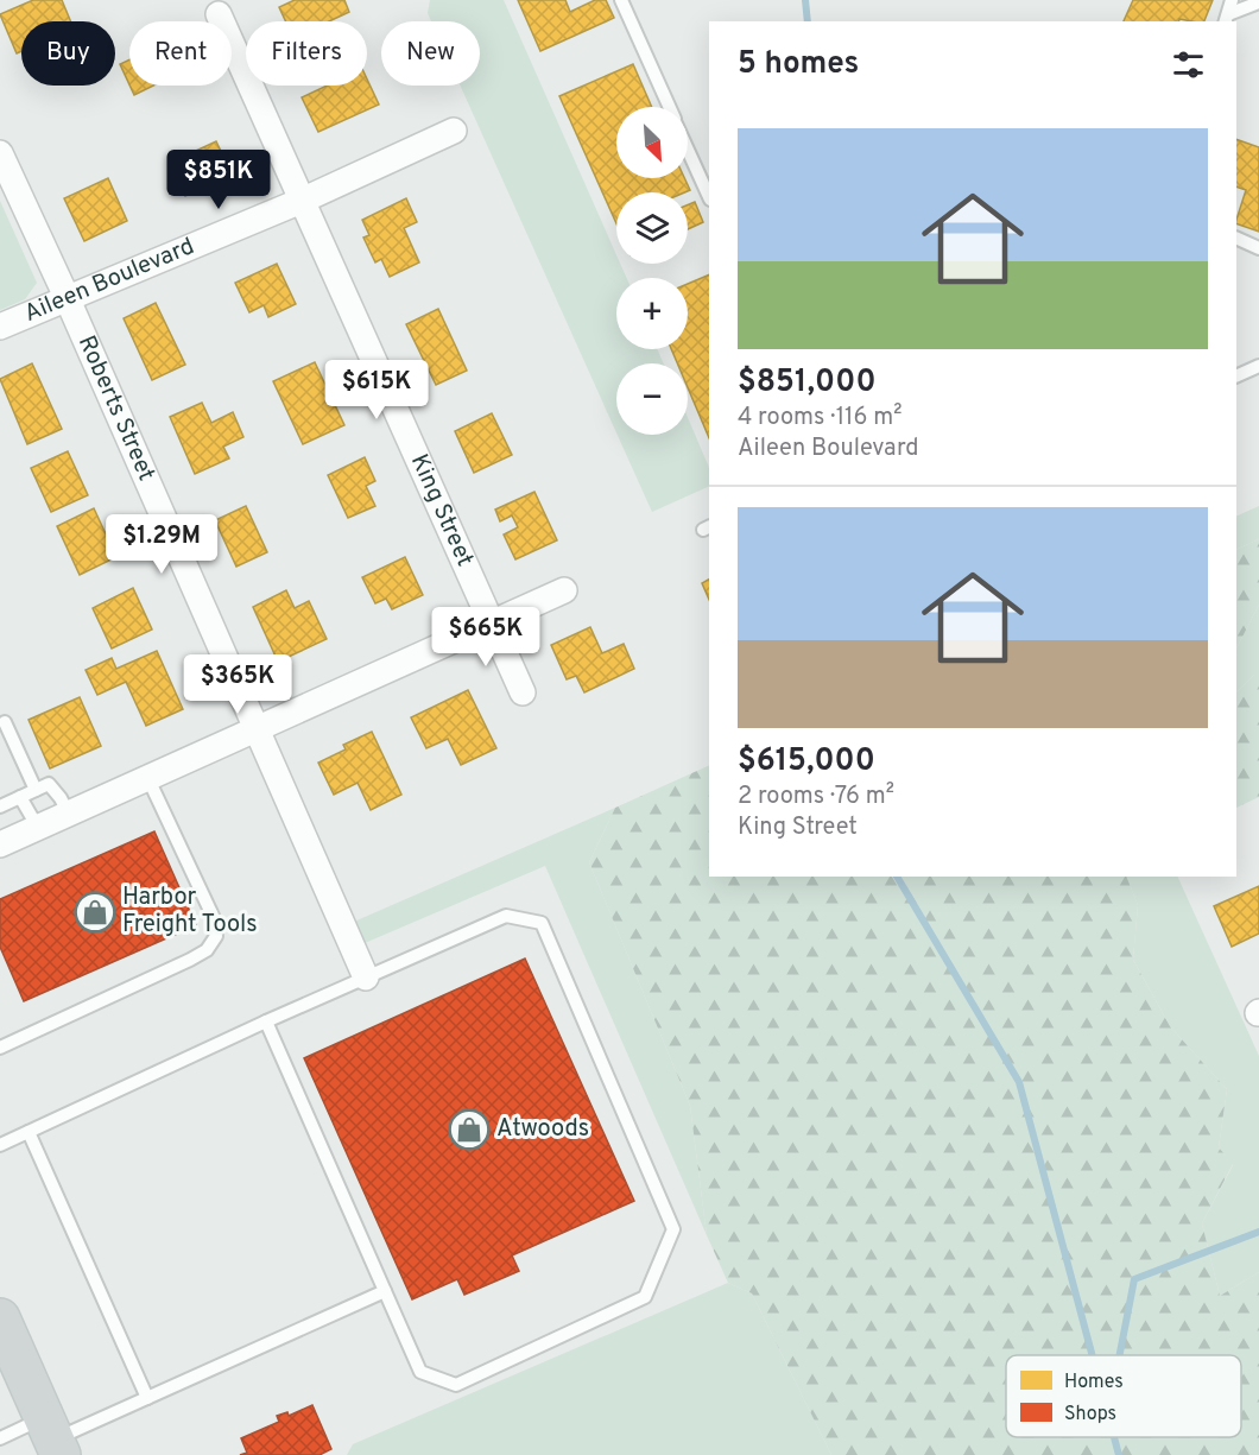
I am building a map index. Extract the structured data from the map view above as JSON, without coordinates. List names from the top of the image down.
{
  "streets": {
    "street": ["Aileen Boulevard", "Roberts Street", "King Street"]
  },
  "crossings": [
    ["Aileen Boulevard", "Roberts Street"],
    ["Aileen Boulevard", "King Street"]
  ],
  "places": {
    "shop": ["Harbor Freight Tools", "Atwoods"]
  },
  "legend": ["Homes", "Shops"],
  "north": "bottom right",
  "page": {
    "chip": [
      "Buy",
      "Rent",
      "Filters",
      "New"
    ],
    "heading": "5 homes",
    "map_buttons": ["+", "−"],
    "list": [
      {
        "name": "$851,000",
        "note": "4 rooms · 116 m² · Aileen Boulevard"
      },
      {
        "name": "$615,000",
        "note": "2 rooms · 76 m² · King Street"
      }
    ],
    "price": [
      "$851K",
      "$615K",
      "$1.29M",
      "$665K",
      "$365K"
    ]
  }
}
